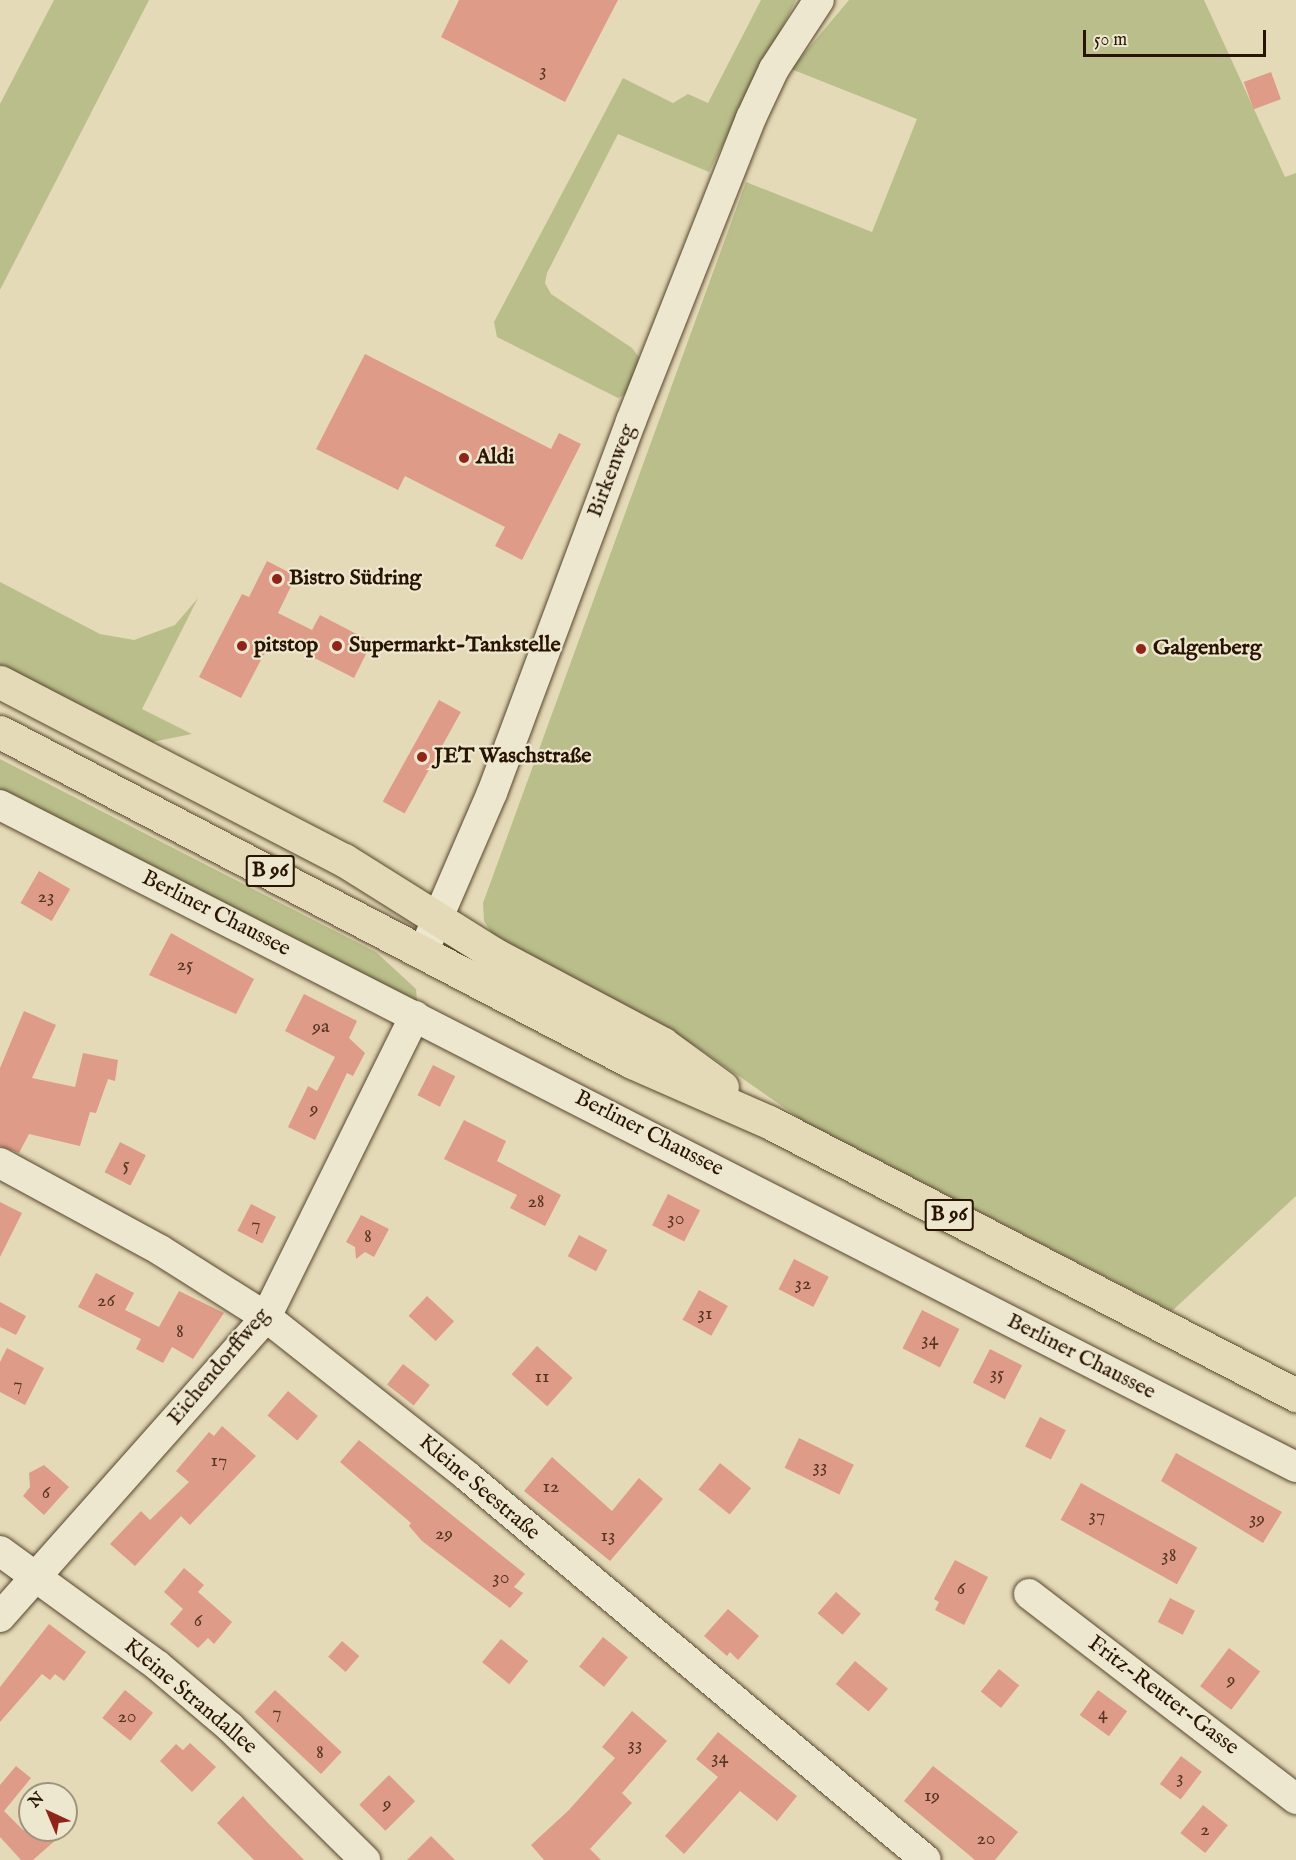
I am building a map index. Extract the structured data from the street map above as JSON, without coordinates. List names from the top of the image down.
{
  "streets": {
    "main road": ["B 96"],
    "street": [
      "Birkenweg",
      "Berliner Chaussee",
      "Eichendorffweg",
      "Kleine Seestraße",
      "Fritz-Reuter-Gasse",
      "Kleine Strandallee"
    ]
  },
  "crossings": [
    ["Birkenweg", "B 96"],
    ["Berliner Chaussee", "Eichendorffweg"],
    ["Eichendorffweg", "Kleine Seestraße"],
    ["Eichendorffweg", "Kleine Strandallee"]
  ],
  "places": [
    "Aldi",
    "Bistro Südring",
    "pitstop",
    "Supermarkt-Tankstelle",
    "Galgenberg",
    "JET Waschstraße"
  ],
  "house_numbers": [
    "3",
    "23",
    "25",
    "9a",
    "9",
    "5",
    "28",
    "30",
    "7",
    "8",
    "32",
    "26",
    "31",
    "8",
    "34",
    "35",
    "11",
    "7",
    "17",
    "33",
    "12",
    "6",
    "37",
    "39",
    "29",
    "13",
    "38",
    "30",
    "6",
    "6",
    "9",
    "7",
    "4",
    "20",
    "33",
    "8",
    "34",
    "3",
    "19",
    "9",
    "2",
    "20"
  ],
  "scale_bar": "50 m",
  "north": "top left"
}
